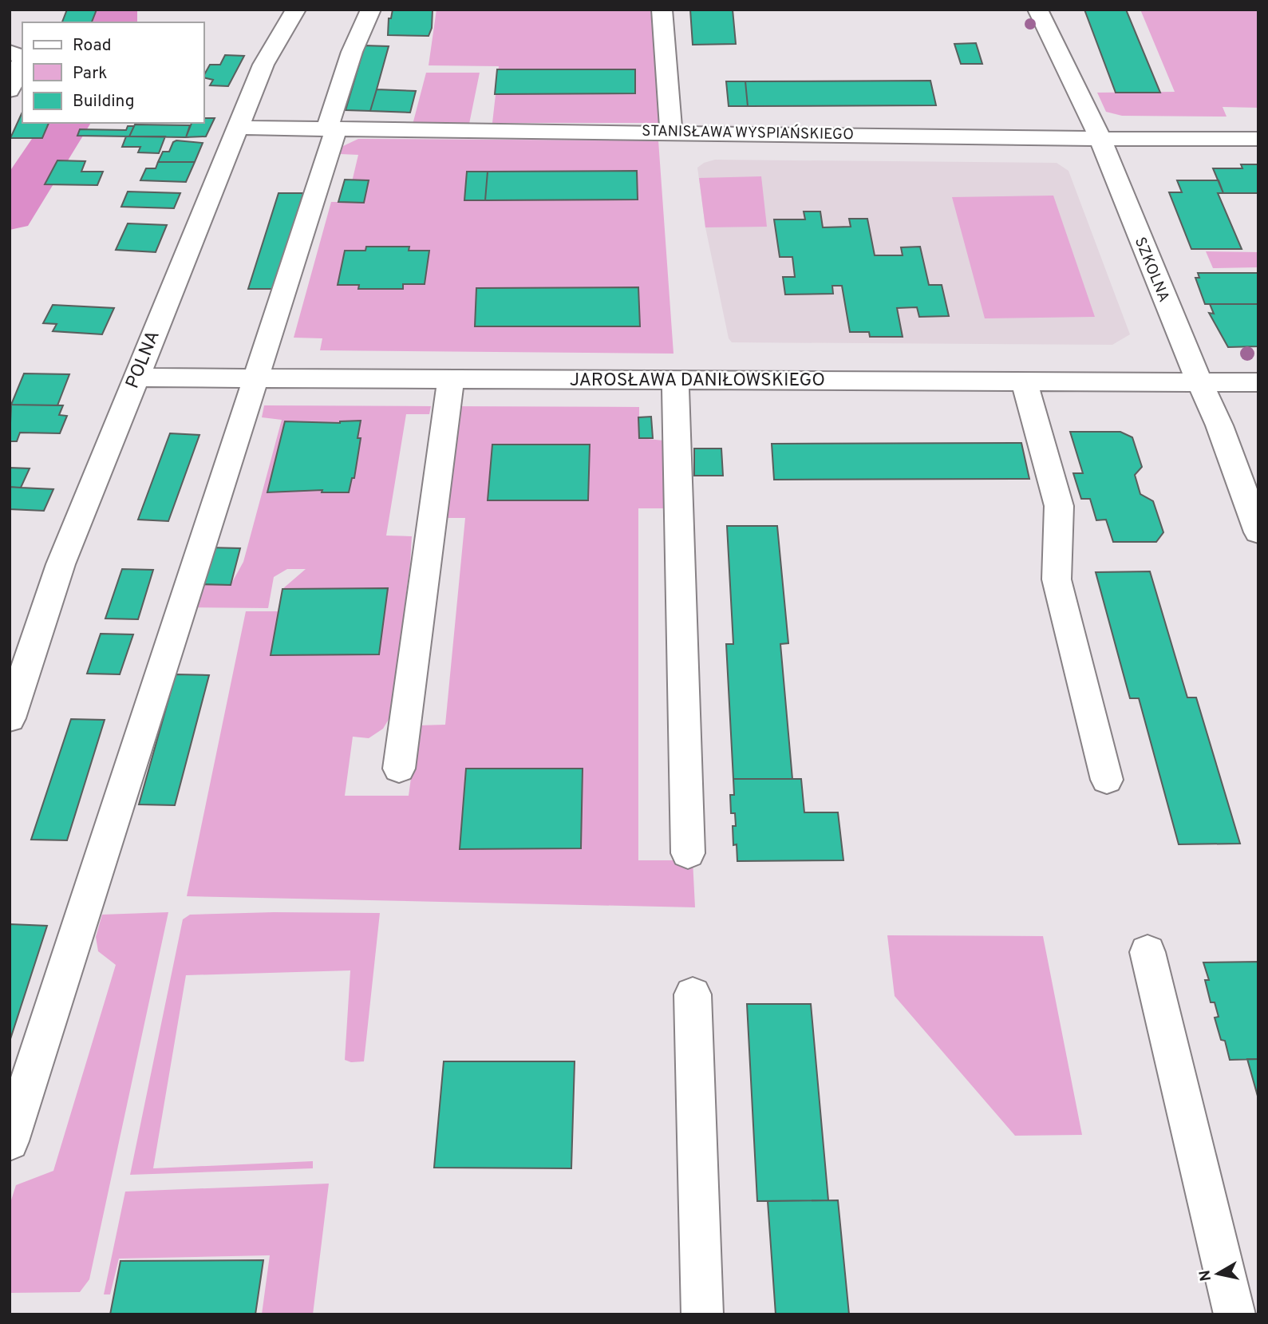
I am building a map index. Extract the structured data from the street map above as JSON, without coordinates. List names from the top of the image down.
{
  "streets": {
    "street": [
      "STANISŁAWA WYSPIAŃSKIEGO",
      "SZKOLNA",
      "POLNA",
      "JAROSŁAWA DANIŁOWSKIEGO"
    ]
  },
  "crossings": [
    ["STANISŁAWA WYSPIAŃSKIEGO", "SZKOLNA"],
    ["STANISŁAWA WYSPIAŃSKIEGO", "POLNA"],
    ["SZKOLNA", "JAROSŁAWA DANIŁOWSKIEGO"],
    ["POLNA", "JAROSŁAWA DANIŁOWSKIEGO"]
  ],
  "legend": ["Road", "Park", "Building"],
  "north": "left"
}
